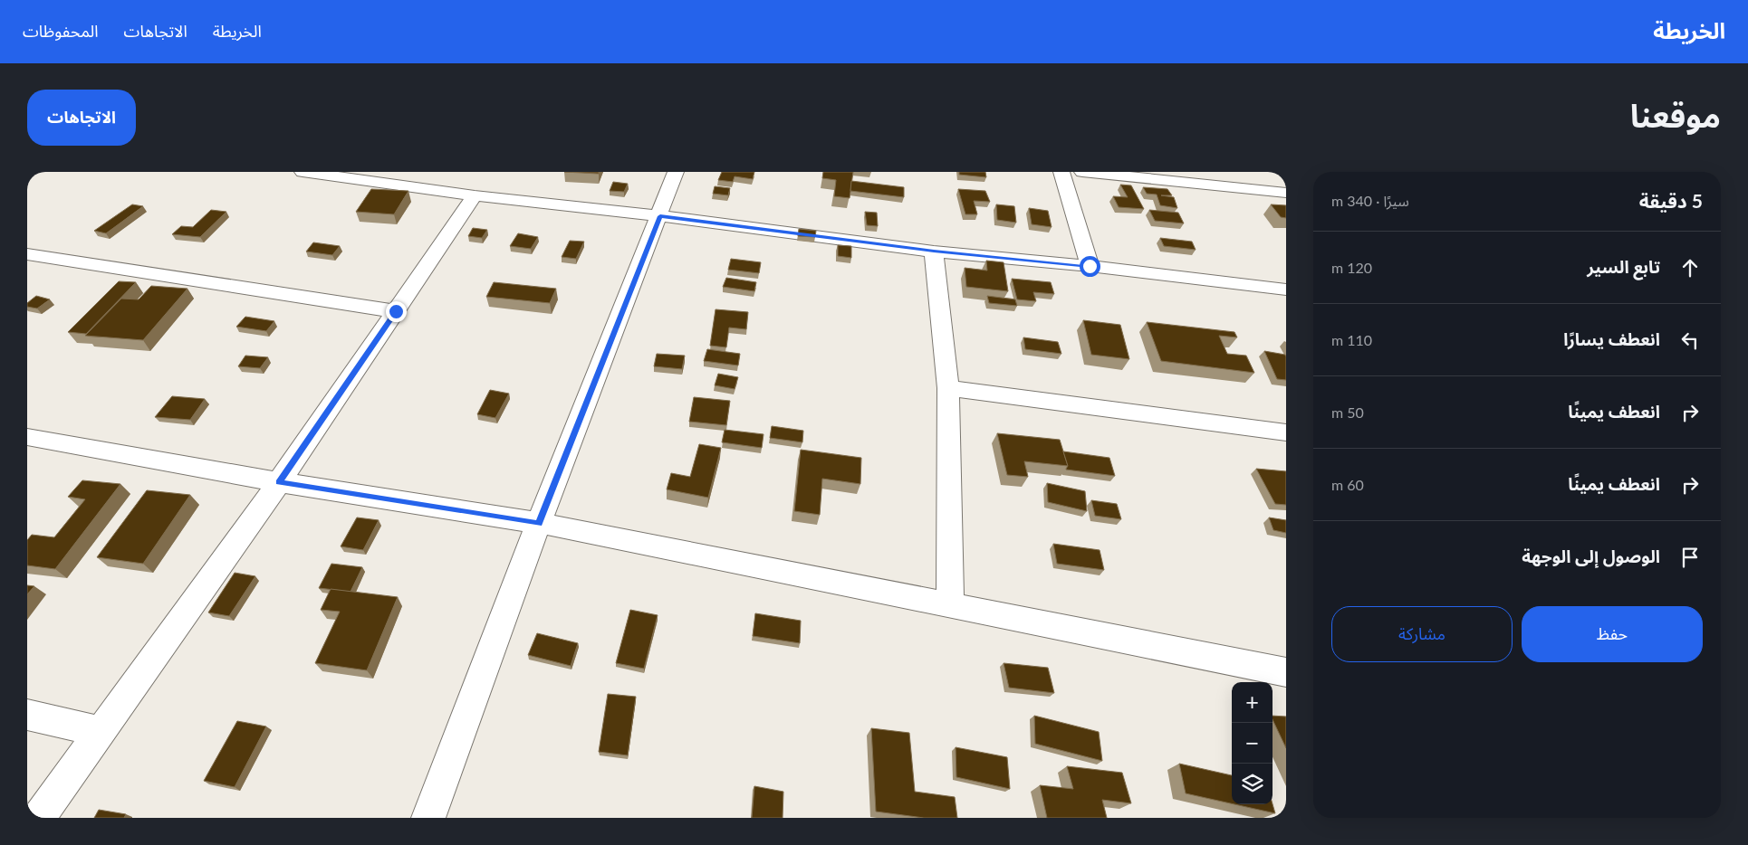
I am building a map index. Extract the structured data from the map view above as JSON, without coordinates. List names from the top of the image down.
{
  "page": {
    "header": "الخريطة",
    "nav": ["الخريطة", "الاتجاهات", "المحفوظات"],
    "title": "موقعنا",
    "buttons": [
      "الاتجاهات",
      ["حفظ", "مشاركة"]
    ],
    "heading": ["5 دقيقة", "سيرًا · 340 m"],
    "list": [
      ["تابع السير", "120 m"],
      ["انعطف يسارًا", "110 m"],
      ["انعطف يمينًا", "50 m"],
      ["انعطف يمينًا", "60 m"],
      "الوصول إلى الوجهة"
    ],
    "map_buttons": ["+", "−"]
  }
}
